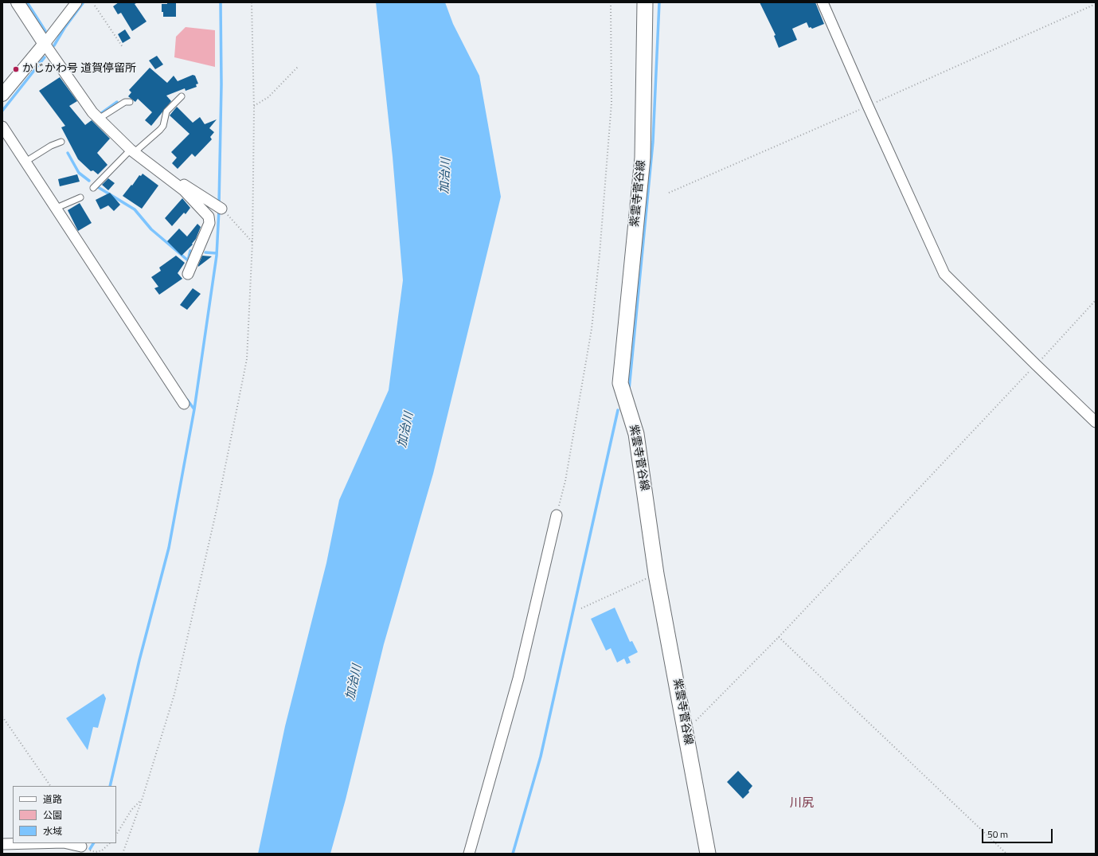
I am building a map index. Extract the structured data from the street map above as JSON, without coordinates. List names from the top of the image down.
{
  "streets": {
    "main road": ["紫雲寺菅谷線"]
  },
  "districts": ["川尻"],
  "water": ["加治川"],
  "places": ["かじかわ号 道賀停留所"],
  "legend": ["道路", "公園", "水域"],
  "scale_bar": "50 m"
}
